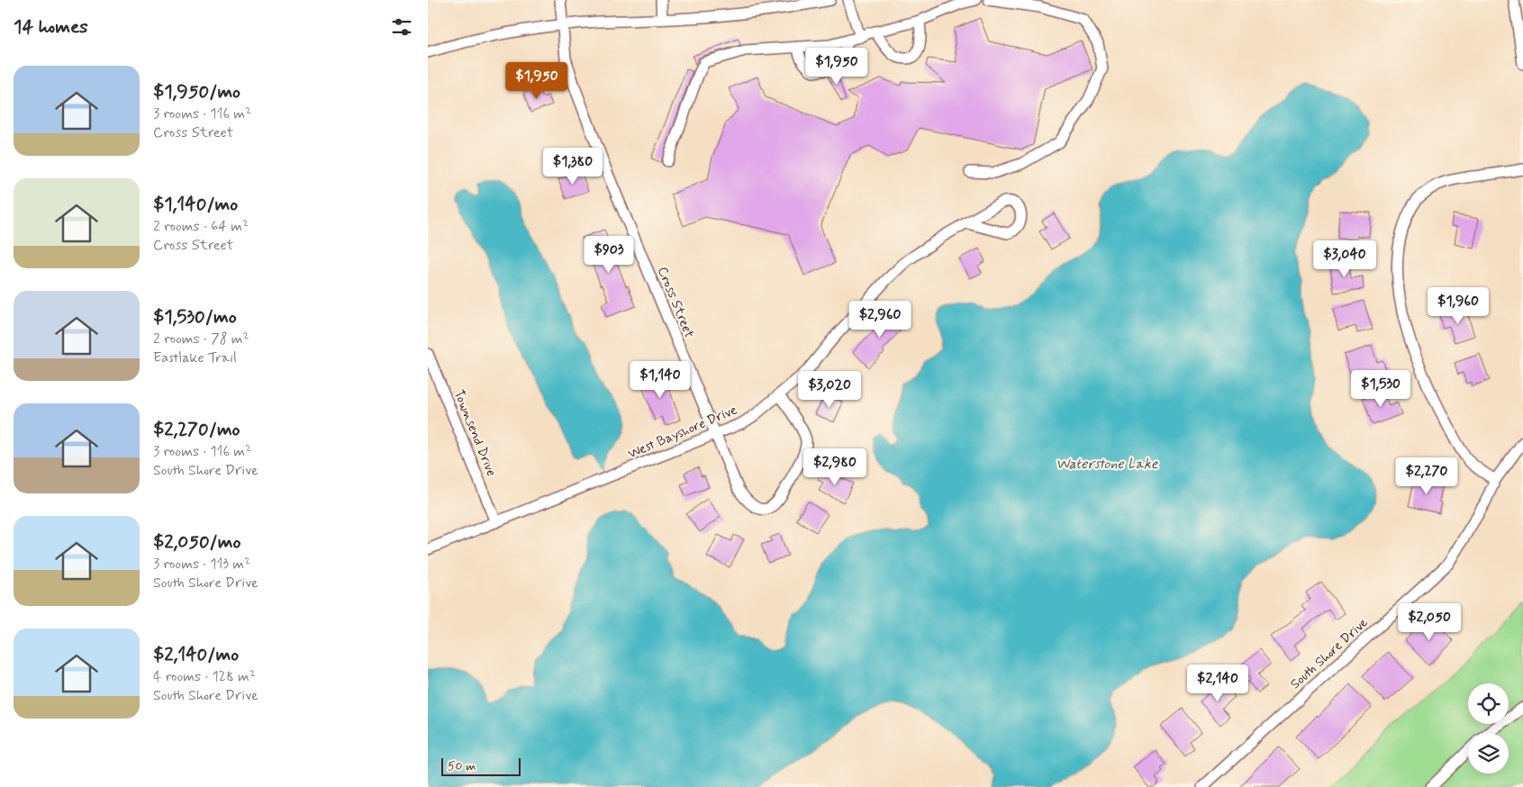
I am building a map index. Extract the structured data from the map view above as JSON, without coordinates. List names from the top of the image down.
{
  "streets": {
    "street": [
      "Cross Street",
      "West Bayshore Drive",
      "Townsend Drive",
      "South Shore Drive"
    ]
  },
  "crossings": [
    ["Cross Street", "West Bayshore Drive"],
    ["West Bayshore Drive", "Townsend Drive"]
  ],
  "water": ["Waterstone Lake"],
  "scale_bar": "50 m",
  "page": {
    "heading": "14 homes",
    "price": [
      "$1,950",
      "$1,950",
      "$1,380",
      "$903",
      "$3,040",
      "$1,960",
      "$2,960",
      "$1,140",
      "$1,530",
      "$3,020",
      "$2,980",
      "$2,270",
      "$2,050",
      "$2,140"
    ],
    "list": [
      {
        "name": "$1,950/mo",
        "note": "3 rooms · 116 m² · Cross Street"
      },
      {
        "name": "$1,140/mo",
        "note": "2 rooms · 64 m² · Cross Street"
      },
      {
        "name": "$1,530/mo",
        "note": "2 rooms · 78 m² · Eastlake Trail"
      },
      {
        "name": "$2,270/mo",
        "note": "3 rooms · 116 m² · South Shore Drive"
      },
      {
        "name": "$2,050/mo",
        "note": "3 rooms · 113 m² · South Shore Drive"
      },
      {
        "name": "$2,140/mo",
        "note": "4 rooms · 128 m² · South Shore Drive"
      }
    ],
    "scale": "50 m"
  }
}
